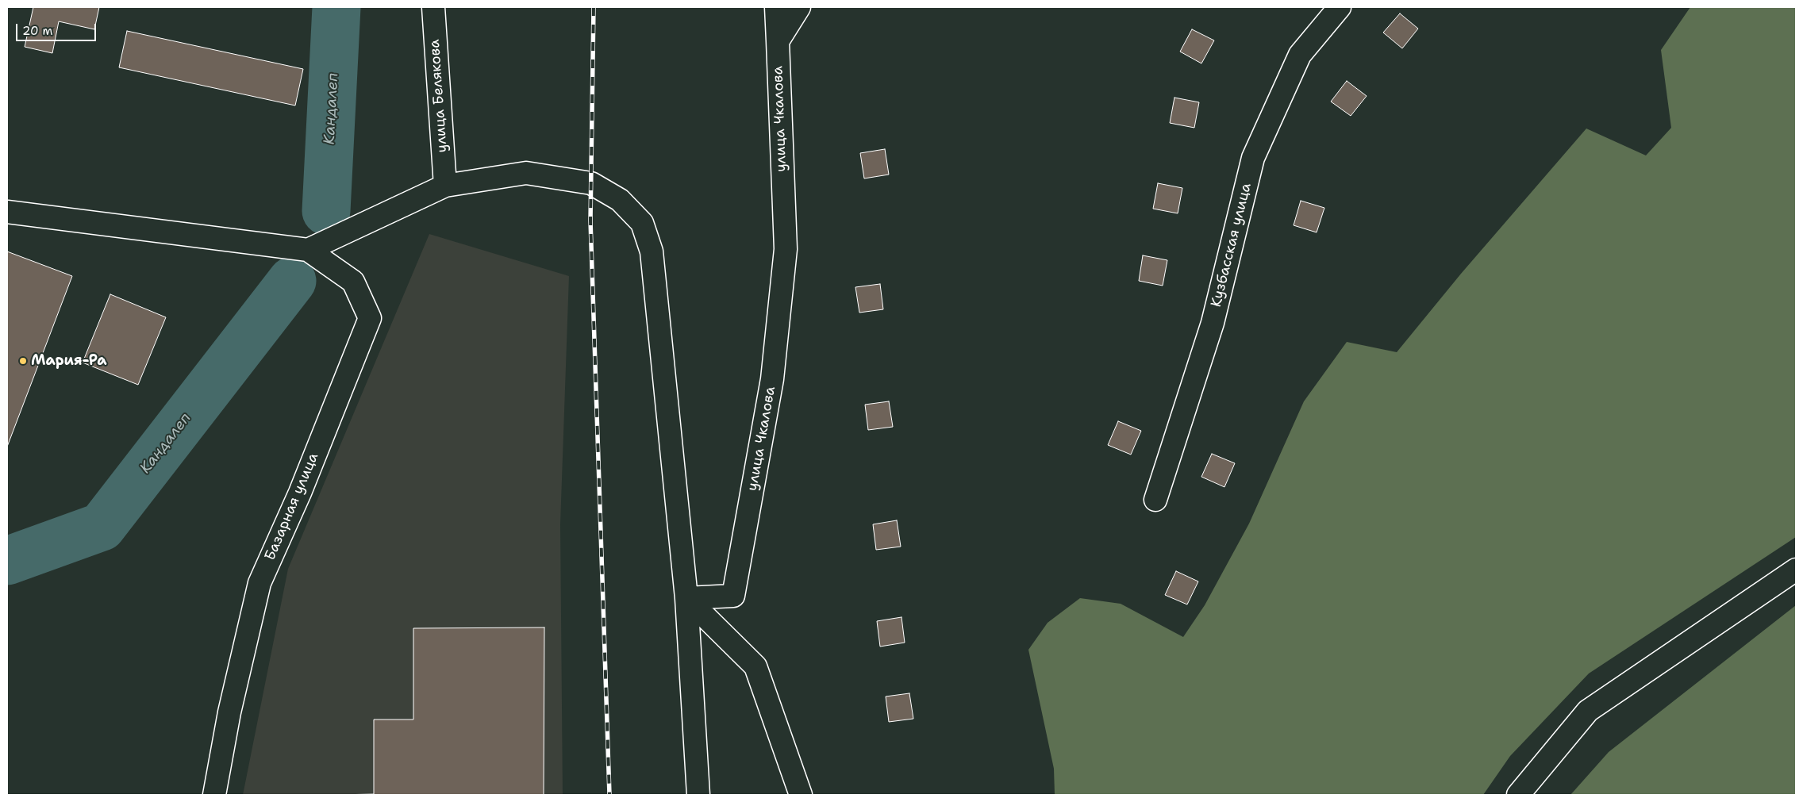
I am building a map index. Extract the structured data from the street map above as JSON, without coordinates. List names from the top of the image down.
{
  "streets": {
    "street": [
      "улица Белякова",
      "улица Чкалова",
      "Кузбасская улица",
      "Базарная улица"
    ]
  },
  "water": ["Кандалеп"],
  "places": ["Мария-Ра"],
  "scale_bar": "20 m"
}
